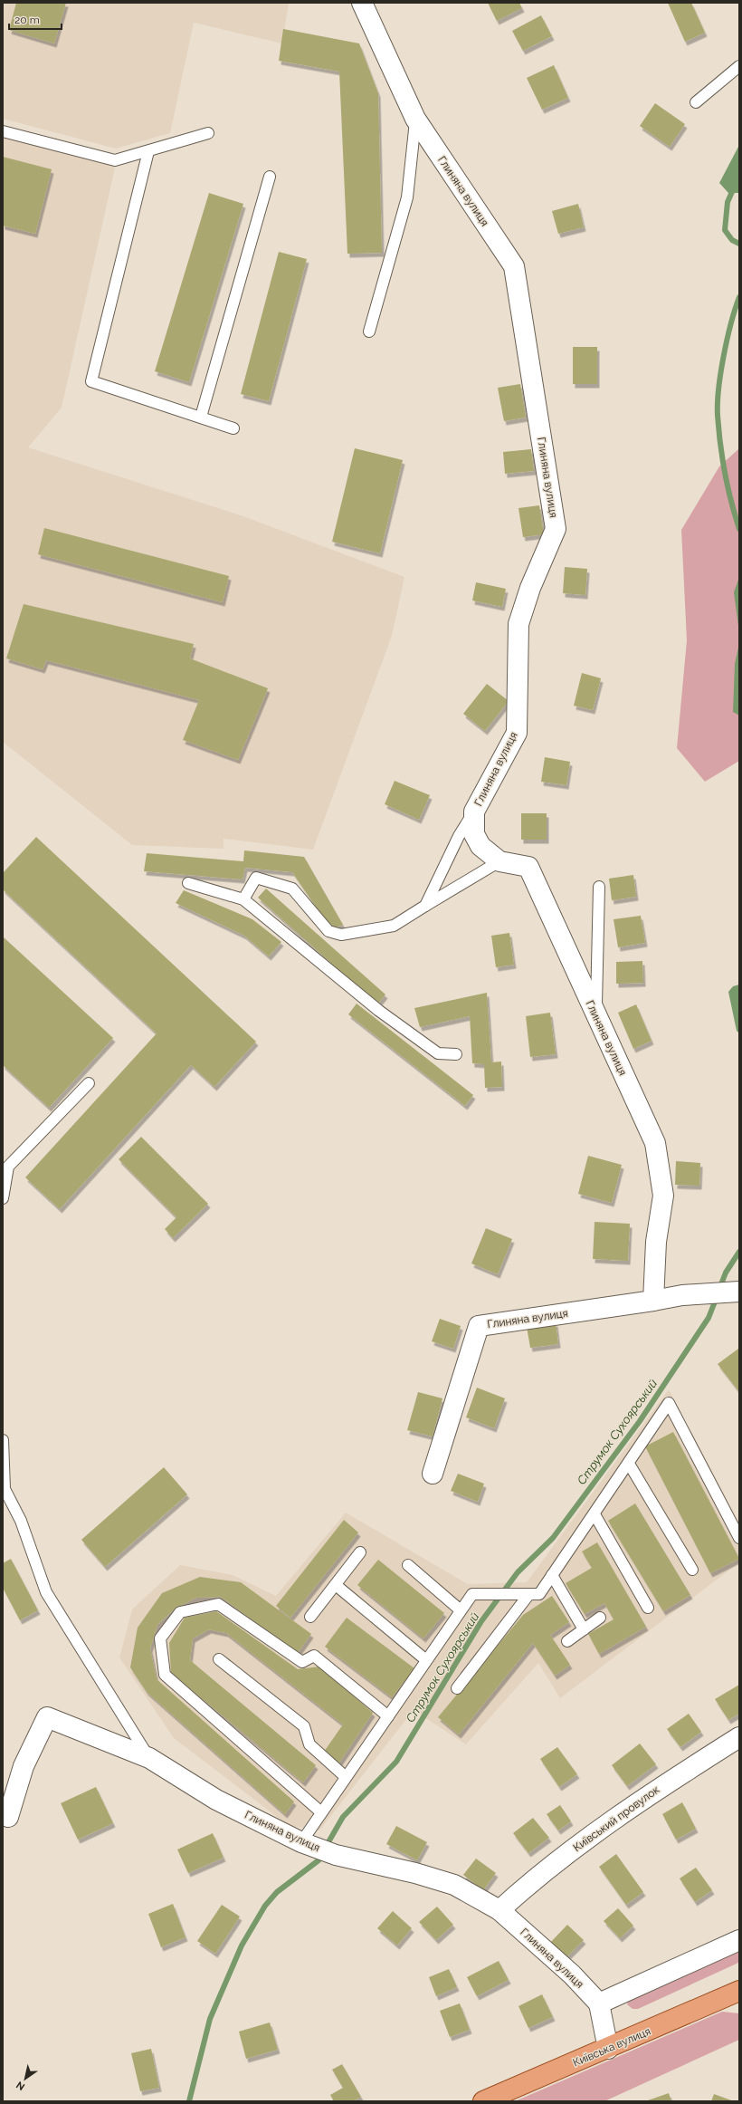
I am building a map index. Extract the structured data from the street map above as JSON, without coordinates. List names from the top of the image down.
{
  "streets": {
    "main road": ["Київська вулиця"],
    "street": ["Глиняна вулиця", "Київський провулок"]
  },
  "crossings": [
    ["Глиняна вулиця", "Київський провулок"]
  ],
  "water": ["Струмок Сухоярський"],
  "scale_bar": "20 m",
  "north": "bottom left"
}
